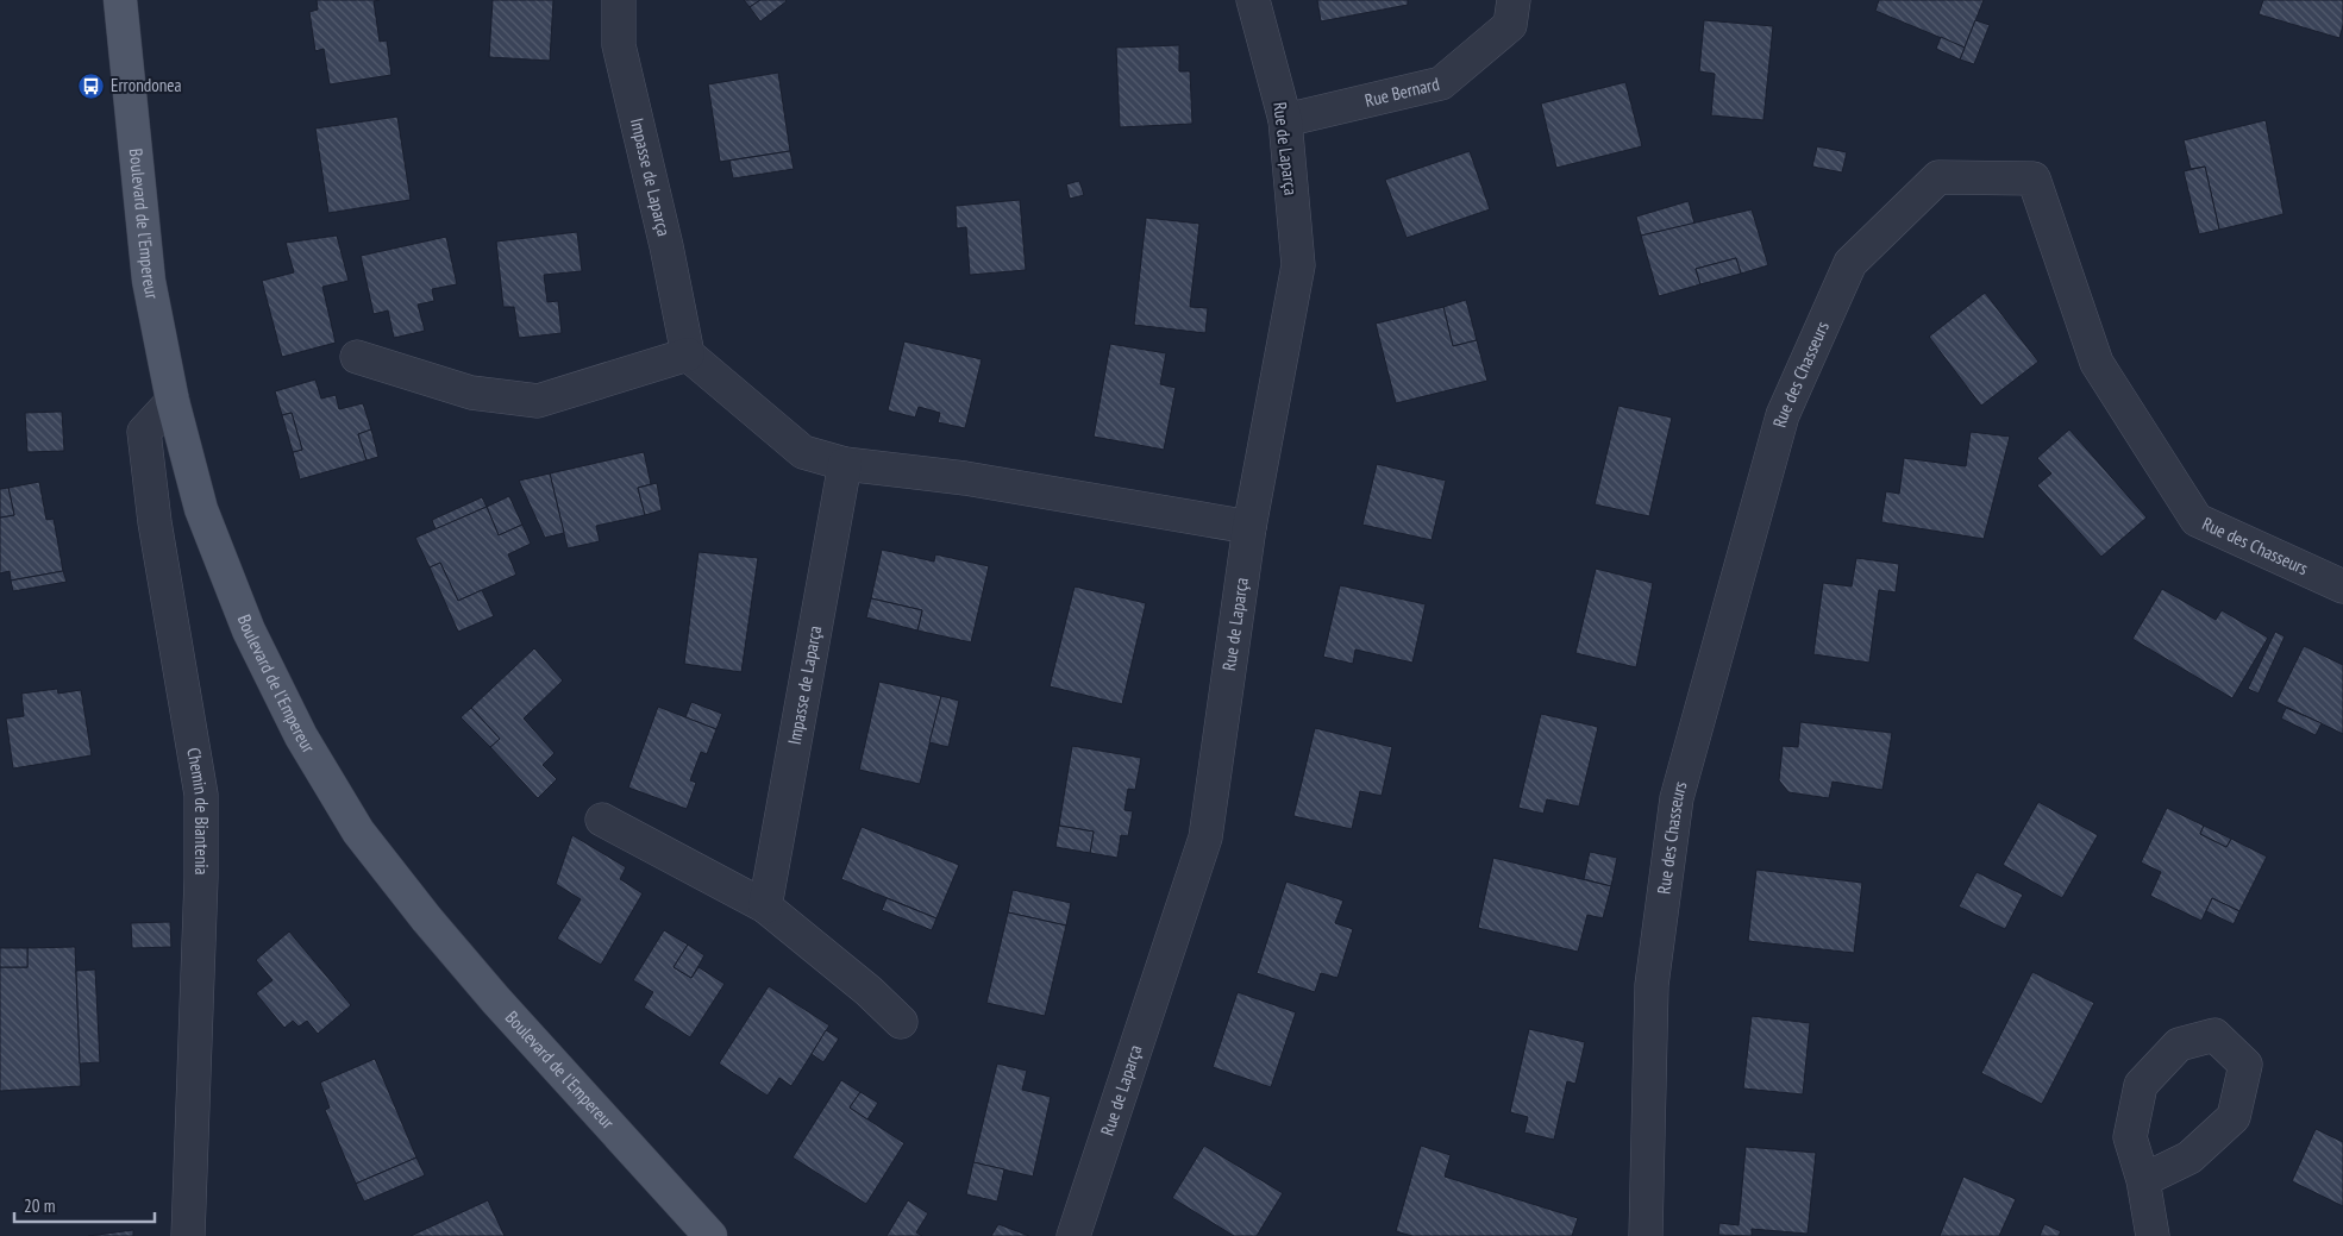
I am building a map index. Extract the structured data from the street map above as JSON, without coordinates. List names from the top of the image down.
{
  "streets": {
    "main road": ["Boulevard de l'Empereur"],
    "street": [
      "Rue Bernard",
      "Rue de Laparça",
      "Impasse de Laparça",
      "Rue des Chasseurs",
      "Chemin de Biantenia"
    ]
  },
  "crossings": [
    ["Rue Bernard", "Rue de Laparça"],
    ["Boulevard de l'Empereur", "Chemin de Biantenia"]
  ],
  "places": {
    "bus stop": ["Errondonea"]
  },
  "scale_bar": "20 m"
}
